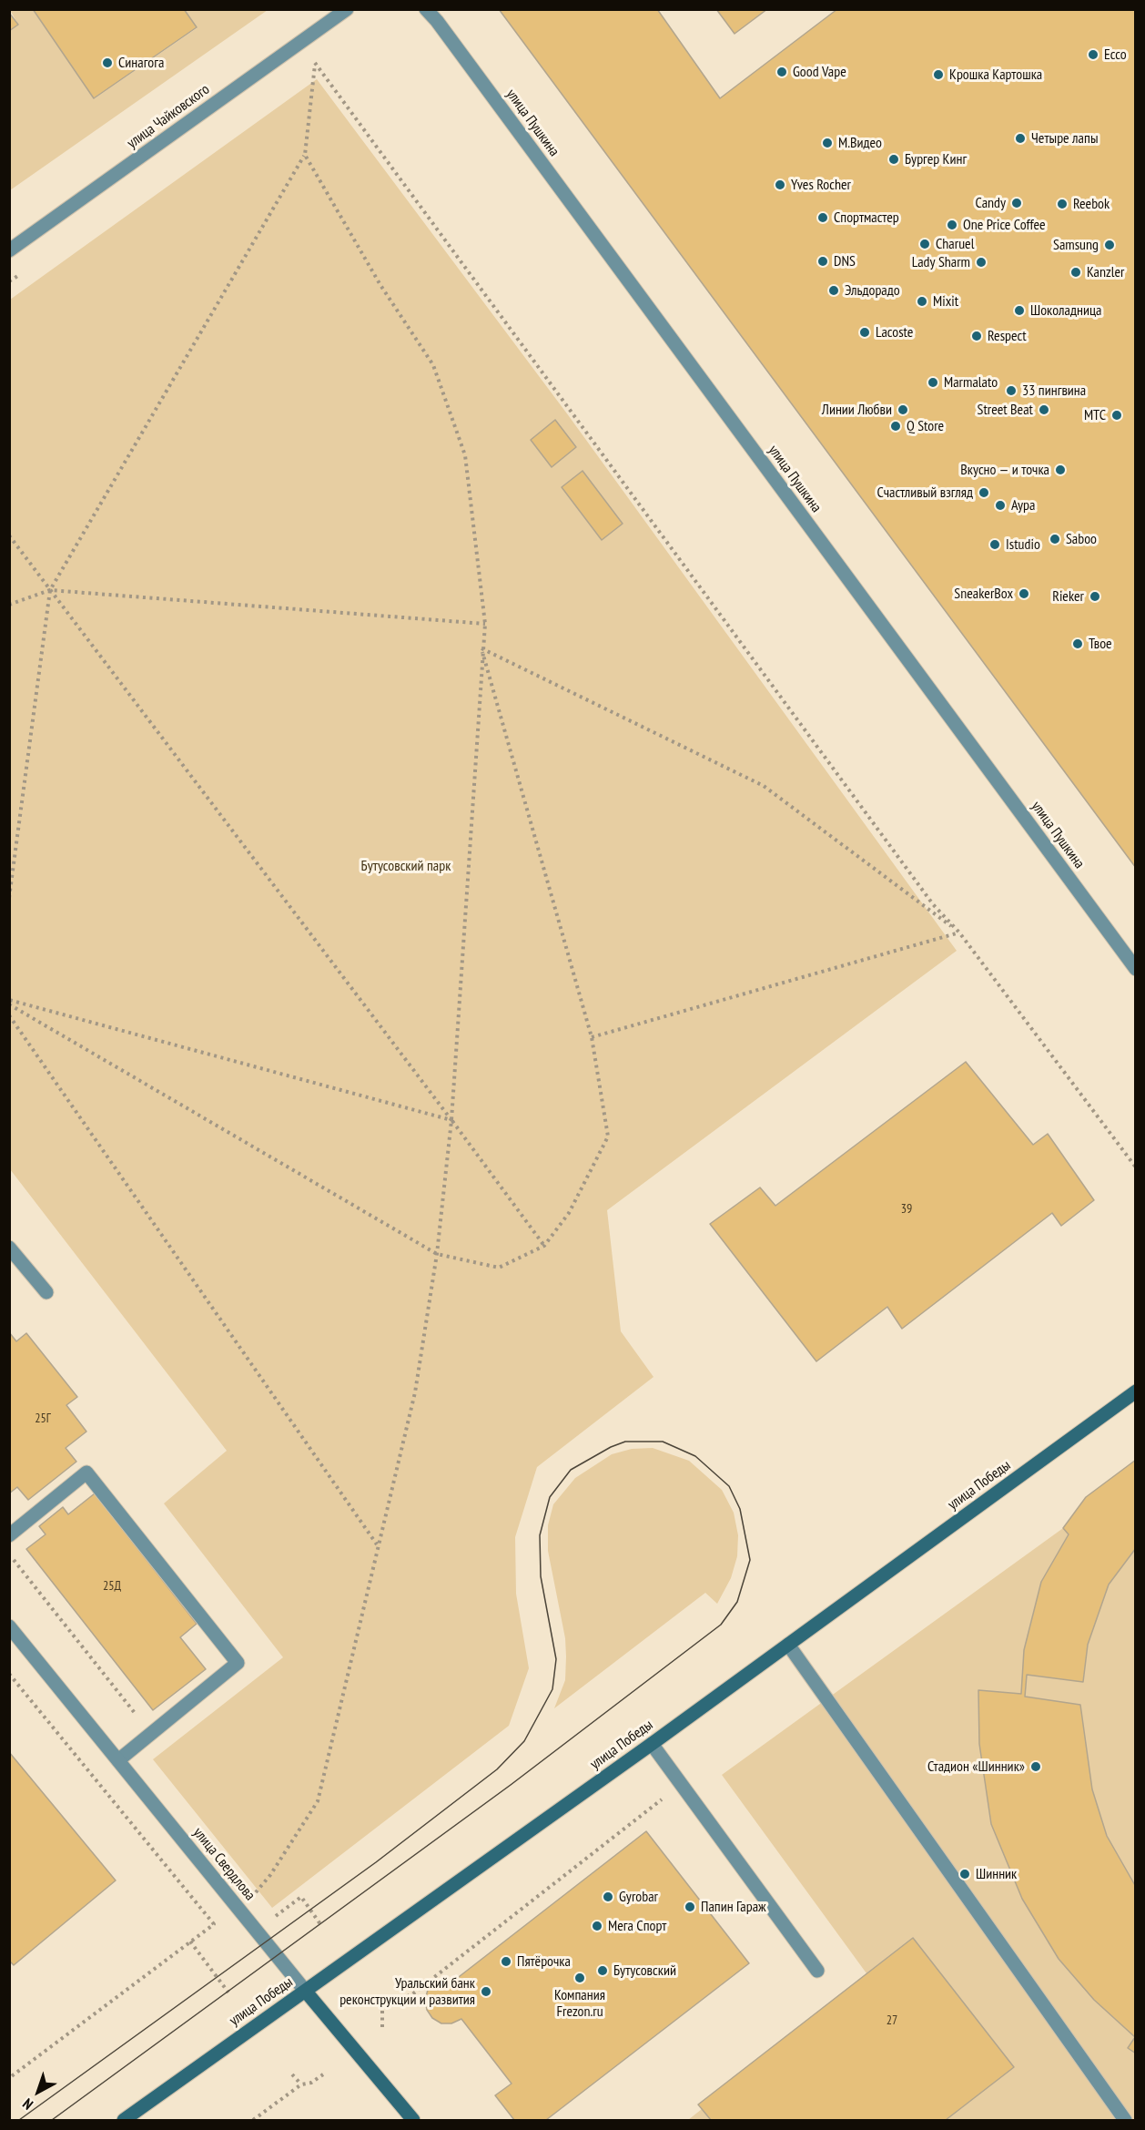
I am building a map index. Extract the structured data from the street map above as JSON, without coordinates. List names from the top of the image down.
{
  "streets": {
    "main road": ["улица Победы", "улица Свердлова"],
    "street": ["улица Чайковского", "улица Пушкина"]
  },
  "crossings": [
    ["улица Победы", "улица Свердлова"]
  ],
  "parks": ["Бутусовский парк"],
  "places": [
    "Ecco",
    "Синагога",
    "Good Vape",
    "Крошка Картошка",
    "Четыре лапы",
    "М.Видео",
    "Бургер Кинг",
    "Yves Rocher",
    "Candy",
    "Reebok",
    "Спортмастер",
    "One Price Coffee",
    "Charuel",
    "Samsung",
    "DNS",
    "Lady Sharm",
    "Kanzler",
    "Эльдорадо",
    "Mixit",
    "Шоколадница",
    "Lacoste",
    "Respect",
    "Marmalato",
    "33 пингвина",
    "Линии Любви",
    "Street Beat",
    "МТС",
    "Q Store",
    "Вкусно — и точка",
    "Счастливый взгляд",
    "Аура",
    "Saboo",
    "Istudio",
    "SneakerBox",
    "Rieker",
    "Твое",
    "Стадион «Шинник»",
    "Шинник",
    "Gyrobar",
    "Папин Гараж",
    "Мега Спорт",
    "Пятёрочка",
    "Бутусовский",
    "Компания Frezon.ru",
    "Уральский банк реконструкции и развития"
  ],
  "house_numbers": [
    "39",
    "25Г",
    "25Д",
    "27"
  ],
  "north": "bottom left"
}
